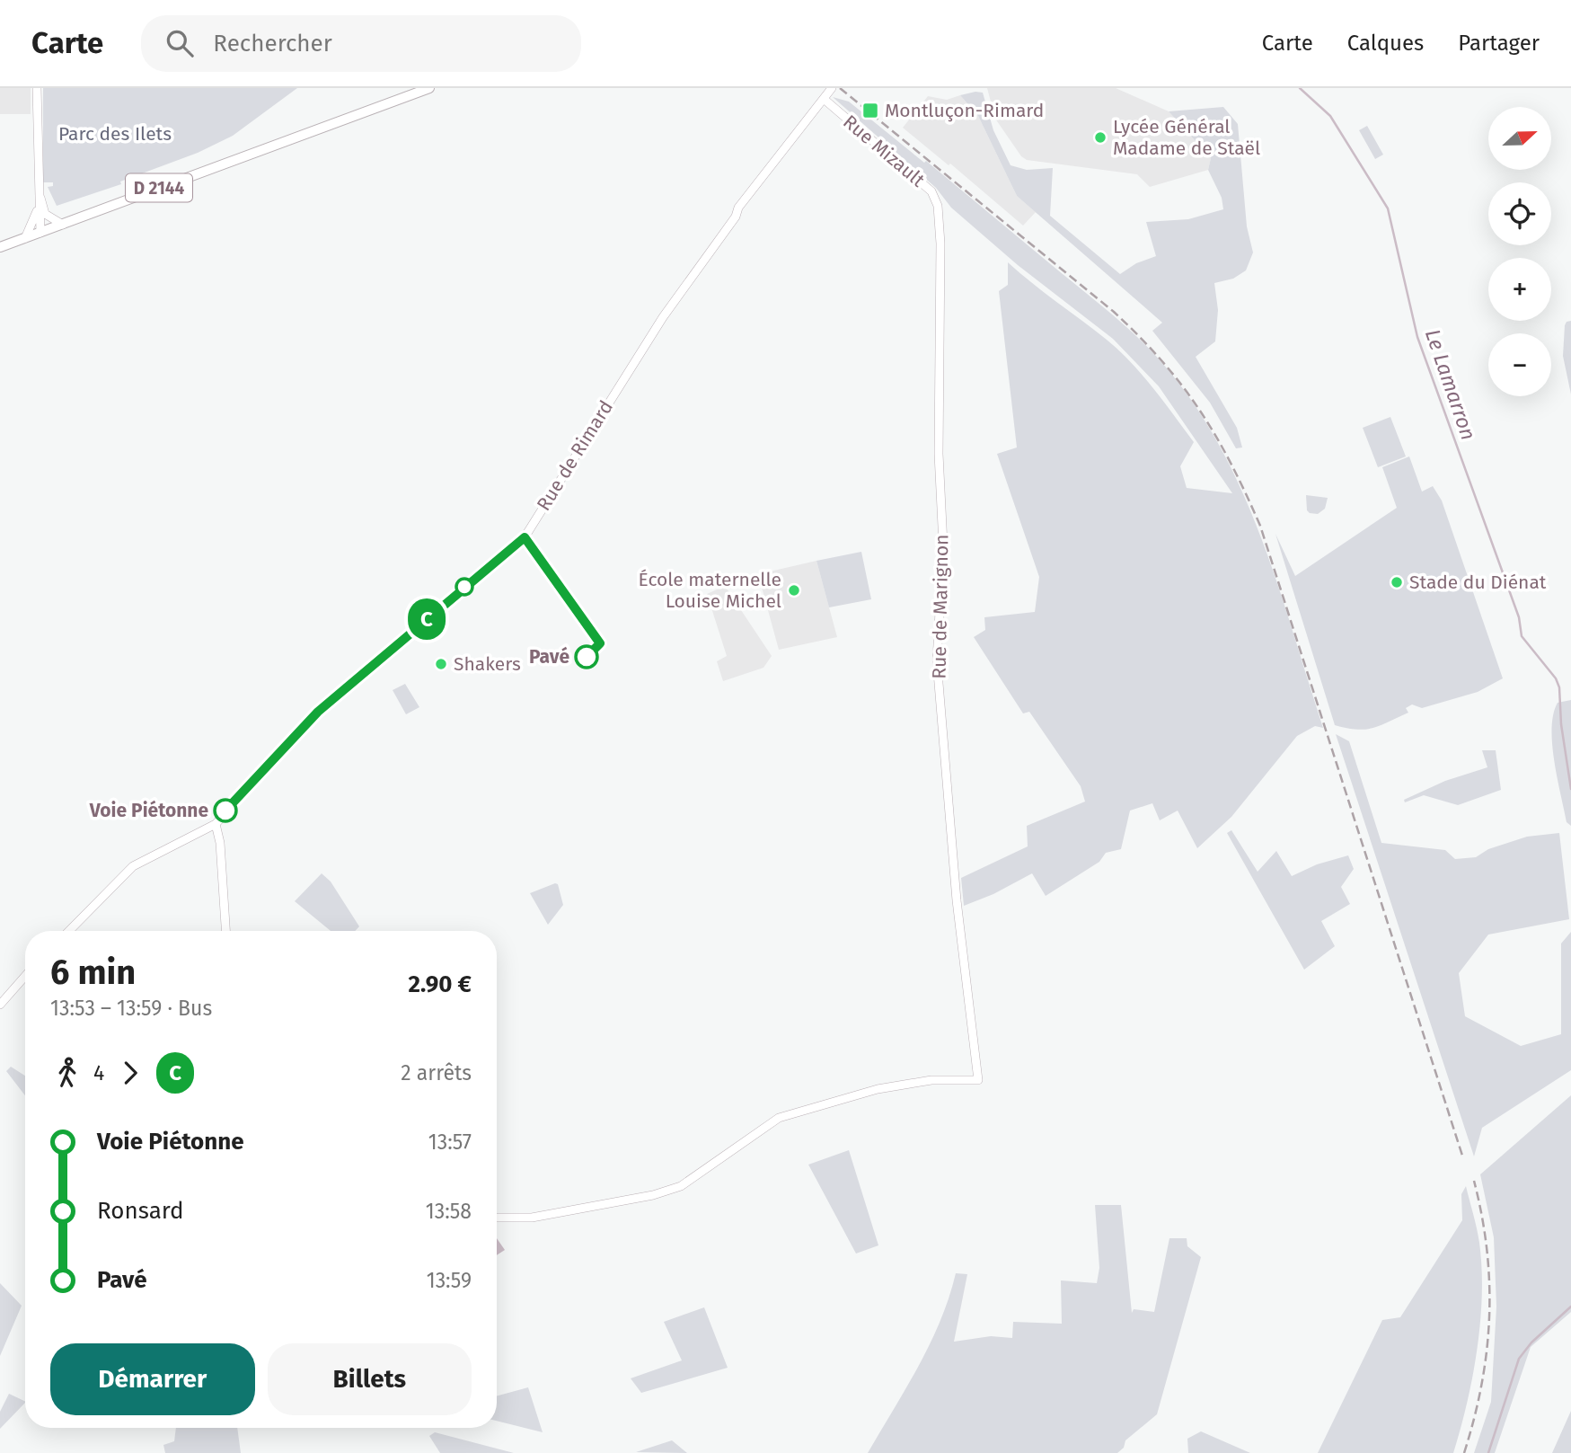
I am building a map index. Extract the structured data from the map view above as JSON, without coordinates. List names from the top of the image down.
{
  "streets": {
    "main road": ["D 2144"],
    "street": ["Rue Mizault", "Rue de Rimard", "Rue de Marignon"]
  },
  "crossings": [
    ["Rue Mizault", "Rue de Rimard"],
    ["Rue Mizault", "Rue de Marignon"]
  ],
  "water": ["Le Lamarron"],
  "parks": ["Parc des Ilets"],
  "places": {
    "transit": ["Montluçon-Rimard"],
    "other": [
      "Lycée Général Madame de Staël",
      "Stade du Diénat",
      "École maternelle Louise Michel",
      "Pavé",
      "Shakers",
      "Voie Piétonne"
    ]
  },
  "lines": ["bus line C"],
  "north": "right",
  "page": {
    "header": "Carte",
    "search": "Rechercher",
    "nav": ["Carte", "Calques", "Partager"],
    "on_map": "C",
    "map_buttons": ["+", "−"],
    "heading": ["6 min", "13:53 – 13:59 · Bus", "2.90 €"],
    "legs": ["4", "C", "2 arrêts"],
    "list": [
      {
        "name": "Voie Piétonne",
        "value": "13:57"
      },
      {
        "name": "Ronsard",
        "value": "13:58"
      },
      {
        "name": "Pavé",
        "value": "13:59"
      }
    ],
    "buttons": ["Démarrer", "Billets"]
  }
}
